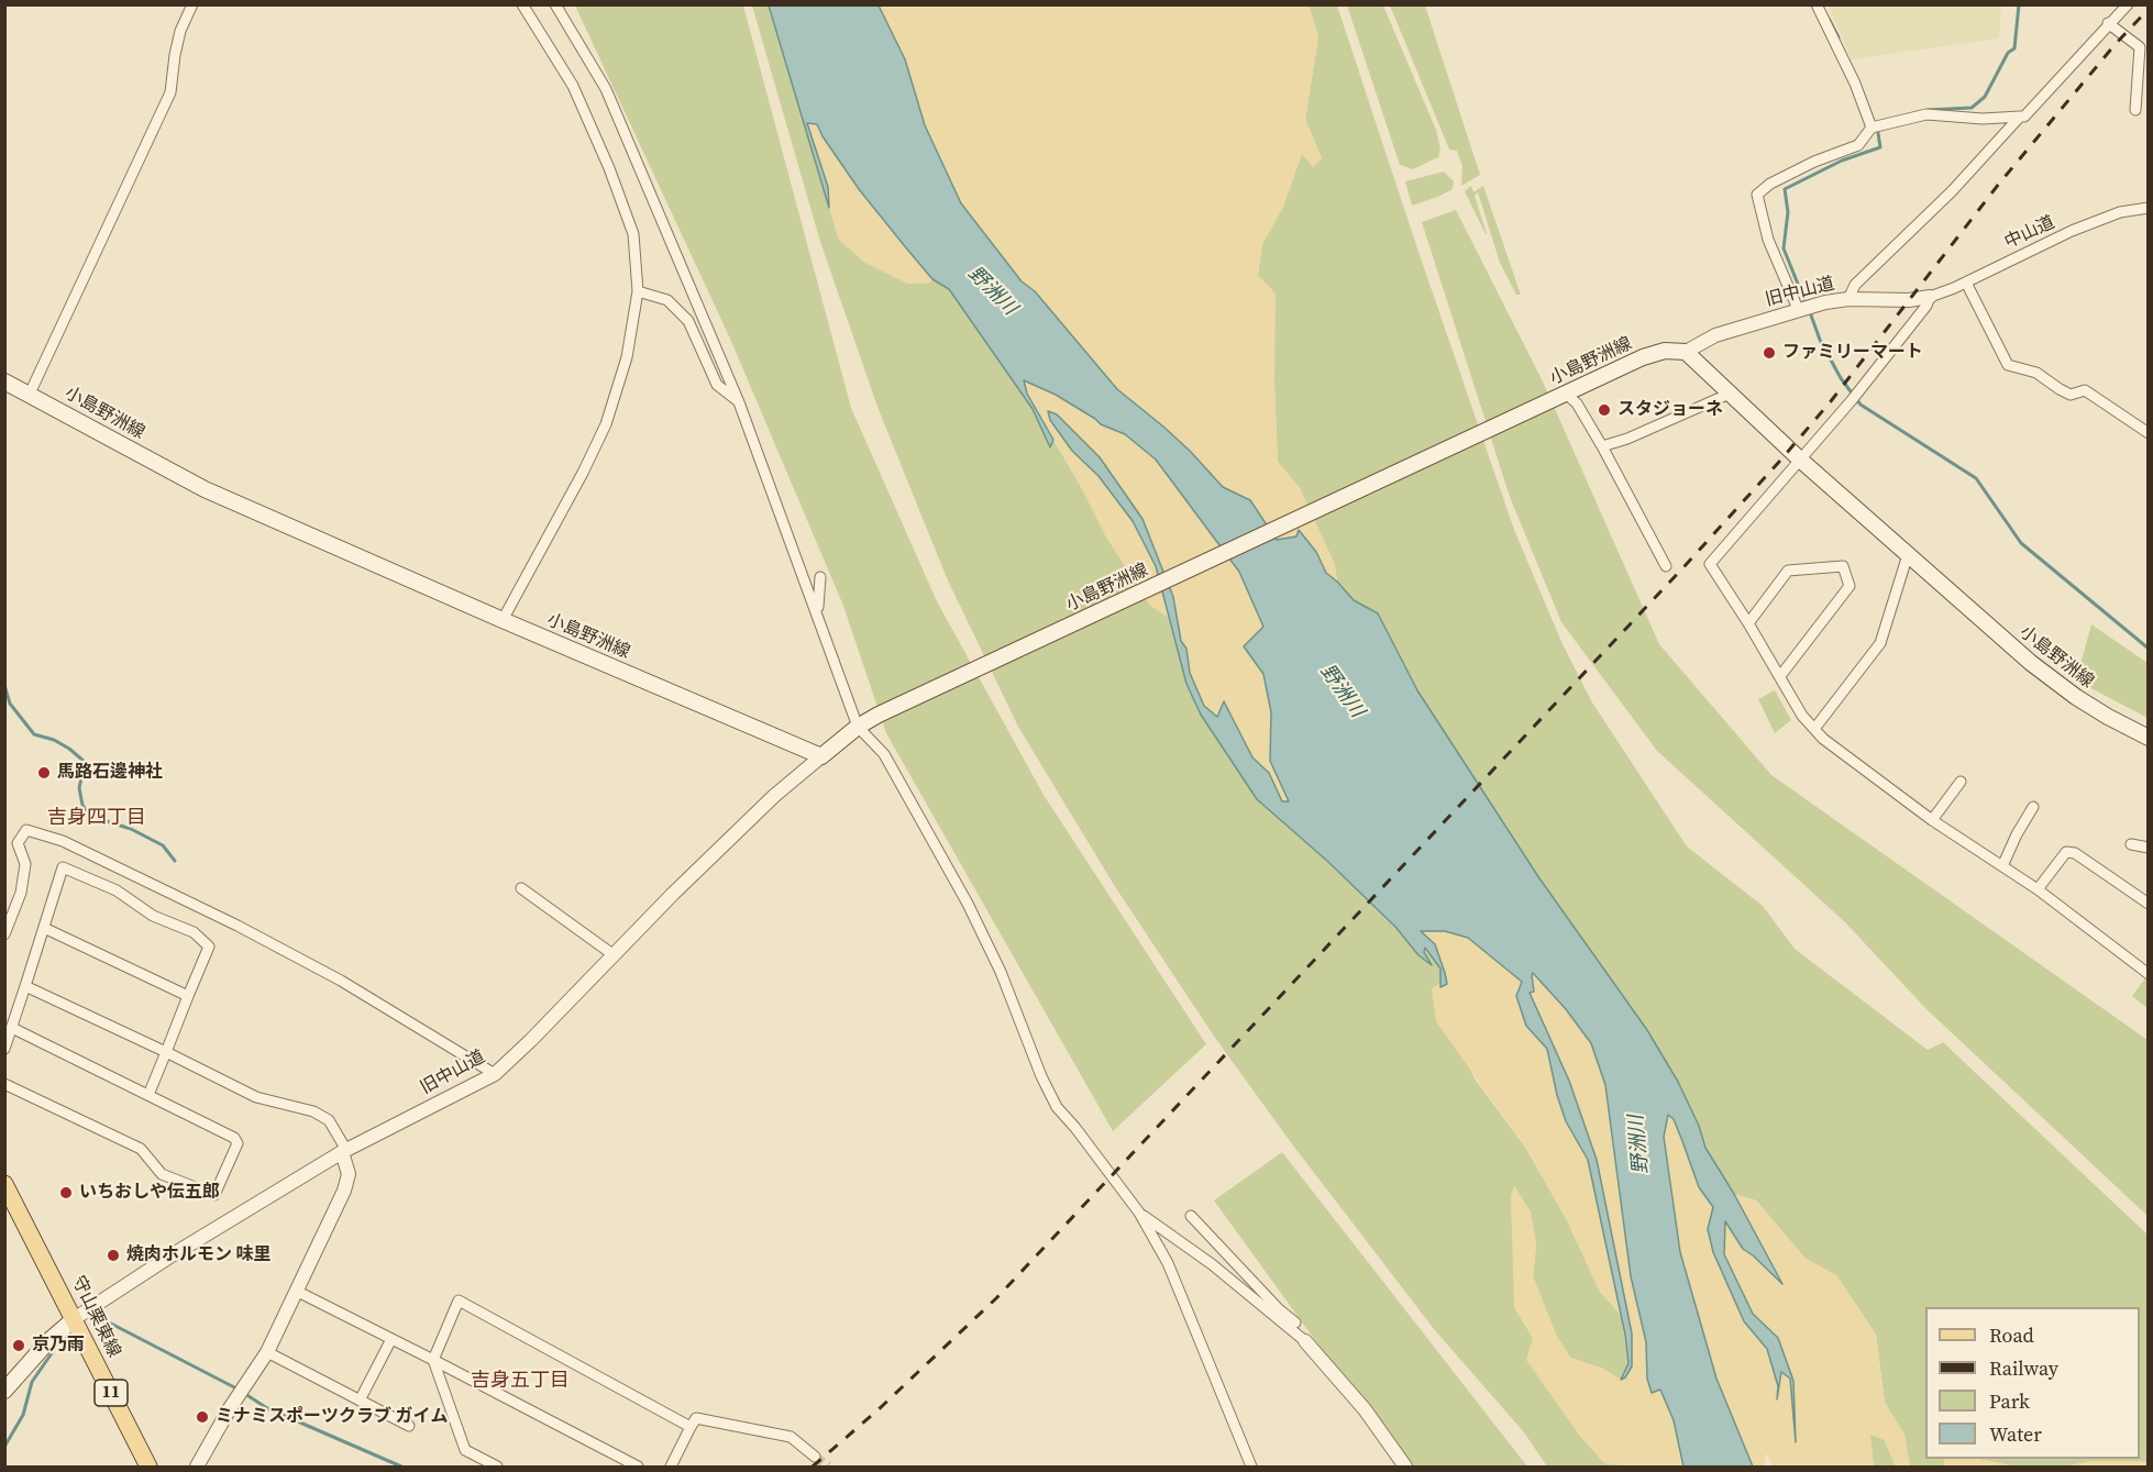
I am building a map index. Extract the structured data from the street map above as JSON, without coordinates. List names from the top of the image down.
{
  "streets": {
    "main road": ["小島野洲線", "守山栗東線", "11"],
    "street": ["中山道", "旧中山道"]
  },
  "crossings": [
    ["中山道", "旧中山道"],
    ["旧中山道", "小島野洲線"],
    ["旧中山道", "守山栗東線"]
  ],
  "districts": ["吉身四丁目", "吉身五丁目"],
  "water": ["野洲川"],
  "places": [
    "ファミリーマート",
    "スタジョーネ",
    "馬路石邊神社",
    "いちおしや伝五郎",
    "焼肉ホルモン 味里",
    "京乃雨",
    "ミナミスポーツクラブ ガイム"
  ],
  "legend": [
    "Road",
    "Railway",
    "Park",
    "Water"
  ]
}
